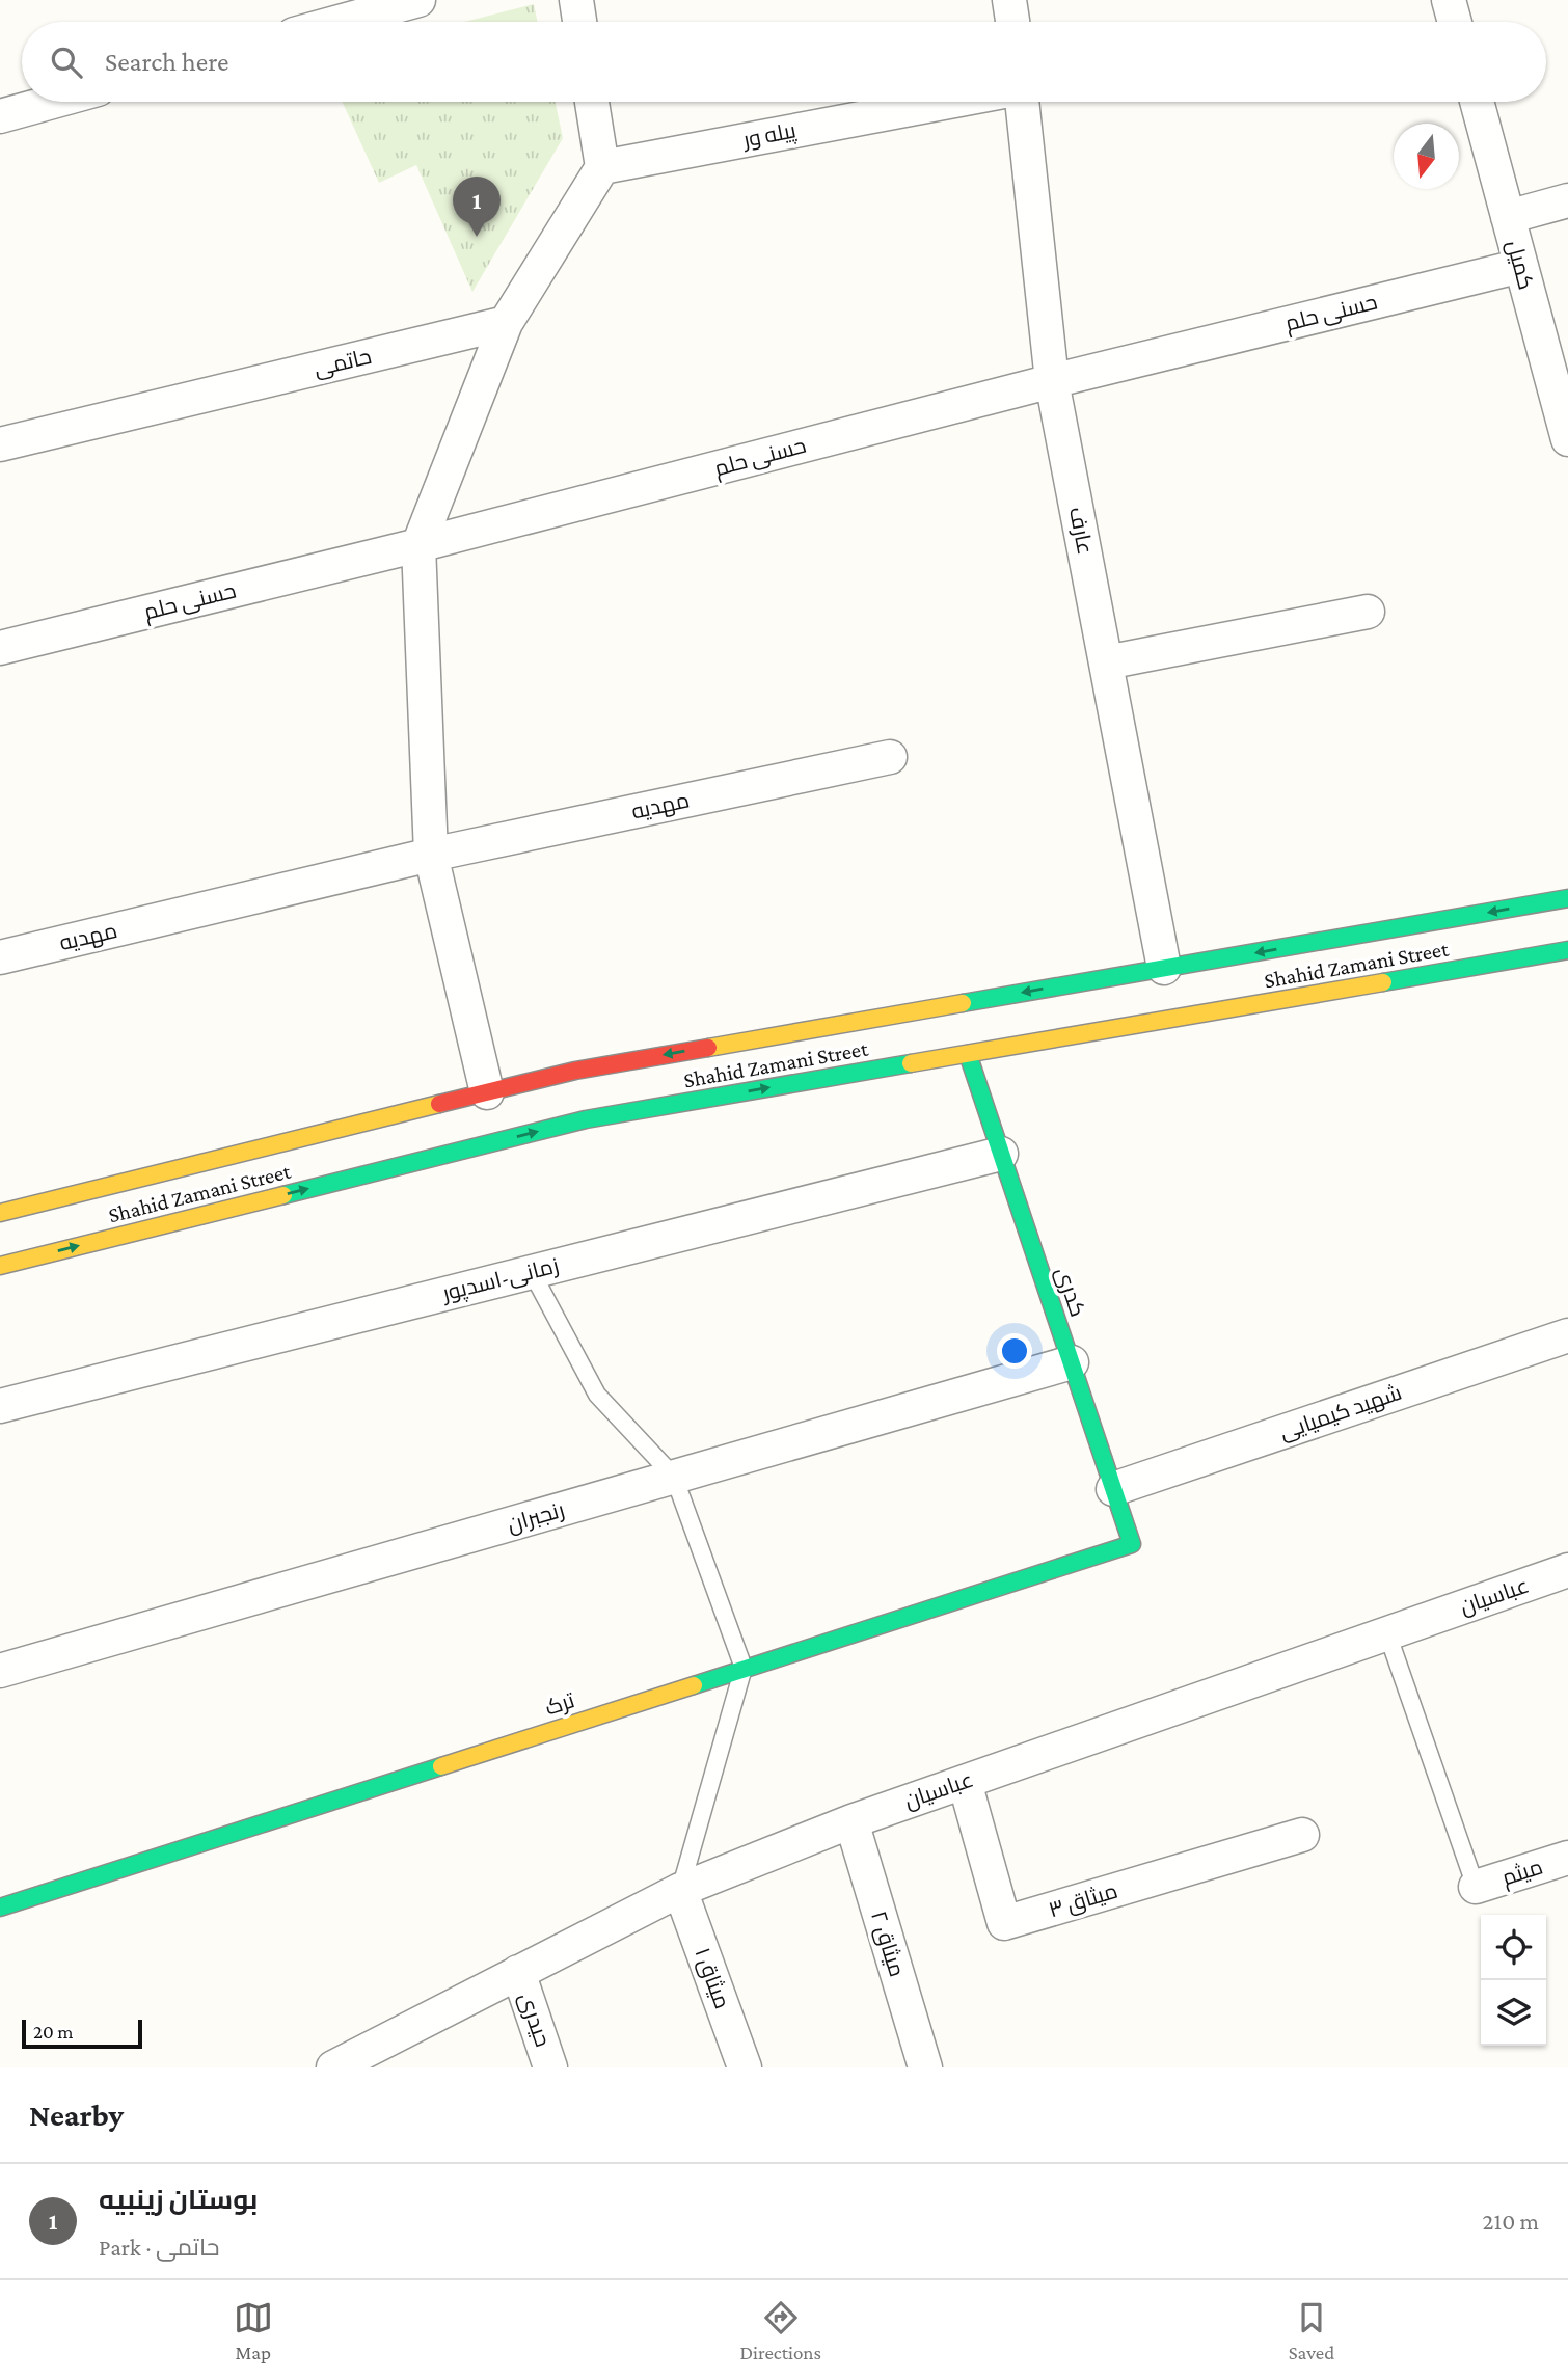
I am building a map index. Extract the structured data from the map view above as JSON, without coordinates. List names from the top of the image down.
{
  "streets": {
    "main road": ["Shahid Zamani Street", "کدری", "ترک"],
    "street": [
      "پیله ور",
      "کمیل",
      "حسنی حلم",
      "حاتمی",
      "عارف",
      "مهدیه",
      "زمانی-اسدپور",
      "شهید کیمیایی",
      "رنجبران",
      "عباسیان",
      "میثم",
      "میثاق ۳",
      "میثاق ۲",
      "میثاق ۱",
      "حیدری"
    ]
  },
  "crossings": [
    ["کمیل", "حسنی حلم"],
    ["حسنی حلم", "عارف"],
    ["عارف", "Shahid Zamani Street"],
    ["Shahid Zamani Street", "کدری"],
    ["زمانی-اسدپور", "کدری"],
    ["کدری", "شهید کیمیایی"],
    ["کدری", "رنجبران"],
    ["کدری", "ترک"],
    ["عباسیان", "میثاق ۳"],
    ["عباسیان", "میثاق ۲"],
    ["عباسیان", "میثاق ۱"],
    ["عباسیان", "حیدری"]
  ],
  "scale_bar": "20 m",
  "north": "bottom",
  "page": {
    "search": "Search here",
    "pins": "1",
    "scale": "20 m",
    "heading": "Nearby",
    "list": [
      {
        "mark": "1",
        "name": "بوستان زینبیه",
        "note": "Park · حاتمی",
        "value": "210 m"
      }
    ],
    "nav": ["Map", "Directions", "Saved"]
  }
}
